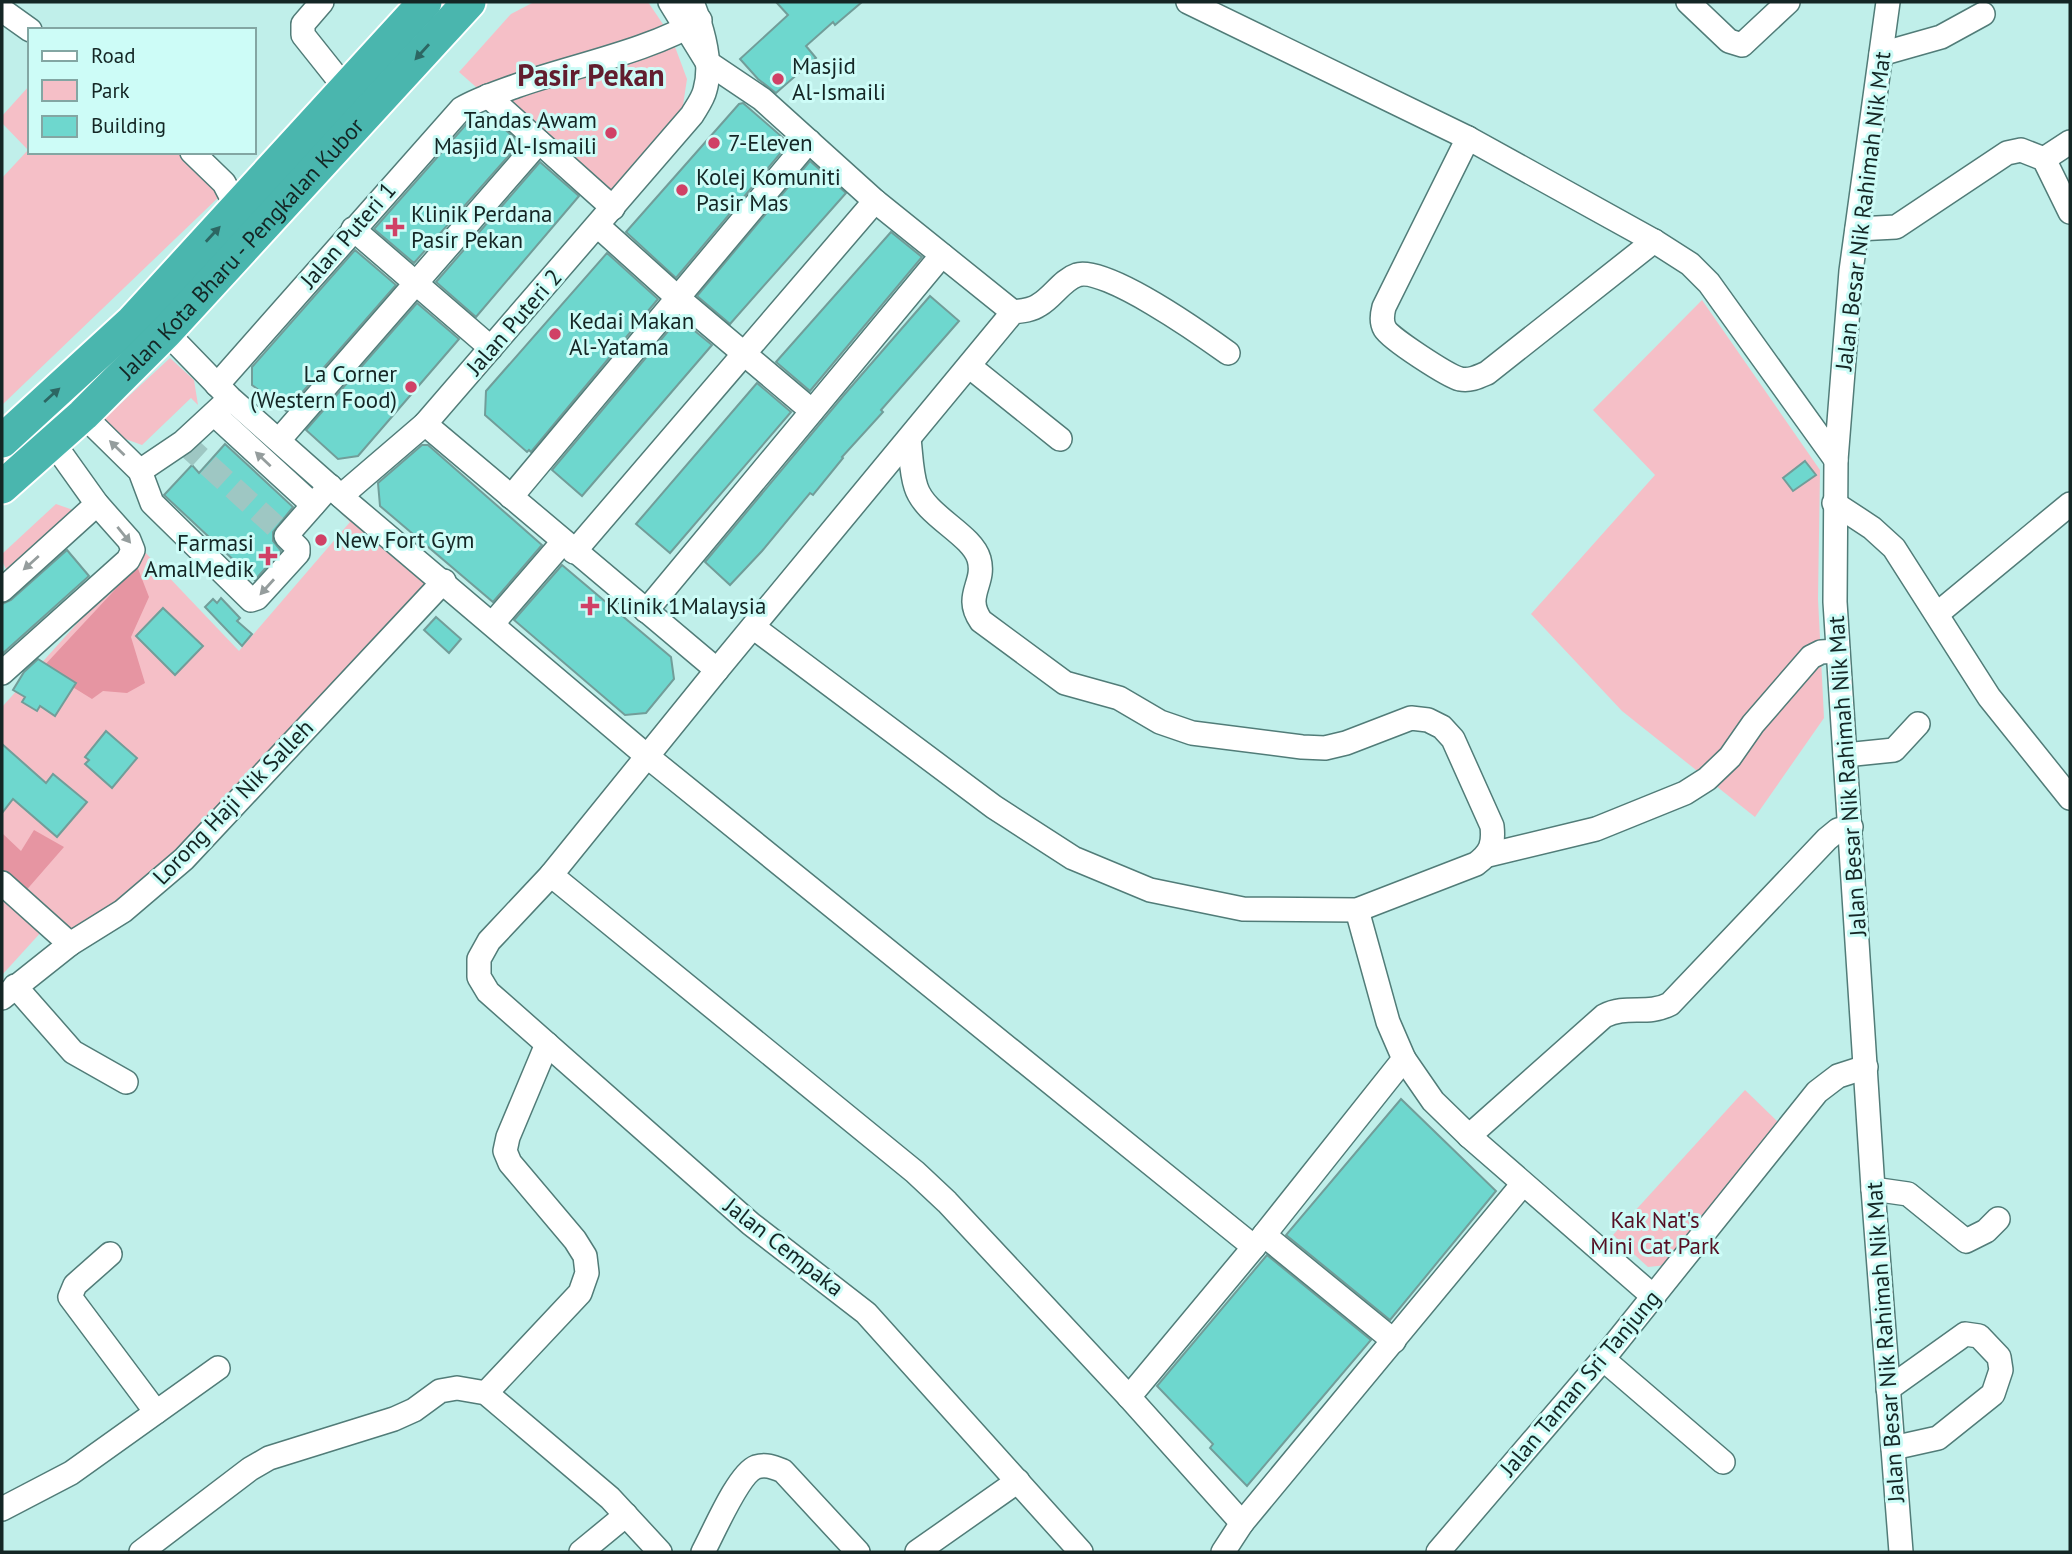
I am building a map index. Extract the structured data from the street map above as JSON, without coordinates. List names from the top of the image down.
{
  "streets": {
    "highway": ["Jalan Kota Bharu - Pengkalan Kubor"],
    "street": [
      "Jalan Besar Nik Rahimah Nik Mat",
      "Jalan Puteri 1",
      "Jalan Puteri 2",
      "Lorong Haji Nik Salleh",
      "Jalan Cempaka",
      "Jalan Taman Sri Tanjung"
    ]
  },
  "crossings": [
    ["Jalan Besar Nik Rahimah Nik Mat", "Jalan Taman Sri Tanjung"],
    ["Jalan Puteri 1", "Jalan Puteri 2"]
  ],
  "districts": ["Pasir Pekan"],
  "parks": ["Kak Nat's Mini Cat Park"],
  "places": {
    "other": [
      "Masjid Al-Ismaili",
      "Tandas Awam Masjid Al-Ismaili",
      "7-Eleven",
      "Kolej Komuniti Pasir Mas",
      "Kedai Makan Al-Yatama",
      "La Corner (Western Food)",
      "New Fort Gym"
    ],
    "health": ["Klinik Perdana Pasir Pekan", "Farmasi AmalMedik", "Klinik 1Malaysia"]
  },
  "legend": ["Road", "Park", "Building"]
}
